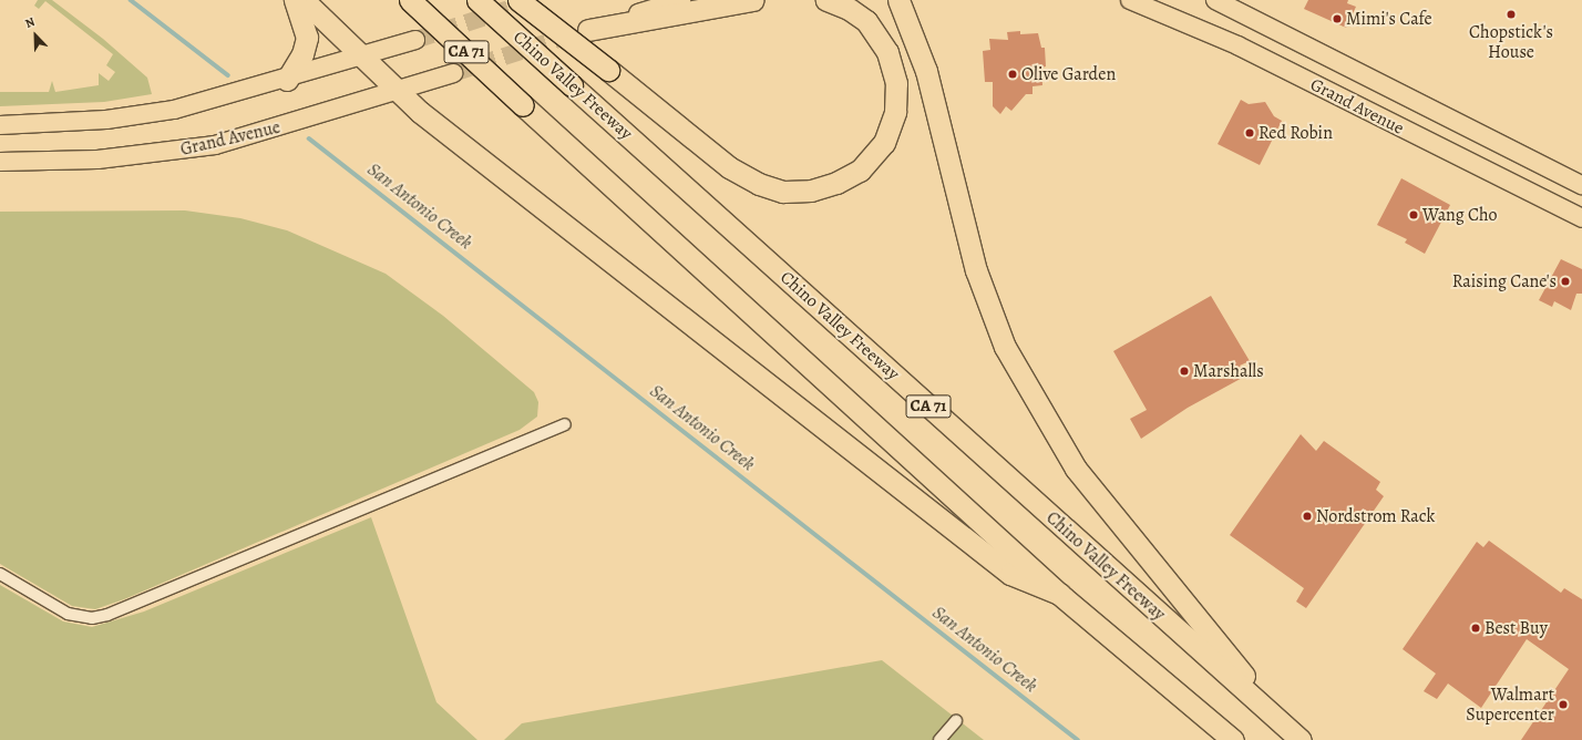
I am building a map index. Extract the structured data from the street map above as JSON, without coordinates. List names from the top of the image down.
{
  "streets": {
    "highway": ["CA 71", "Chino Valley Freeway"],
    "main road": ["Grand Avenue"]
  },
  "water": ["San Antonio Creek"],
  "places": [
    "Chopstick's House",
    "Mimi's Cafe",
    "Olive Garden",
    "Red Robin",
    "Wang Cho",
    "Raising Cane's",
    "Marshalls",
    "Nordstrom Rack",
    "Best Buy",
    "Walmart Supercenter"
  ],
  "north": "top left"
}
